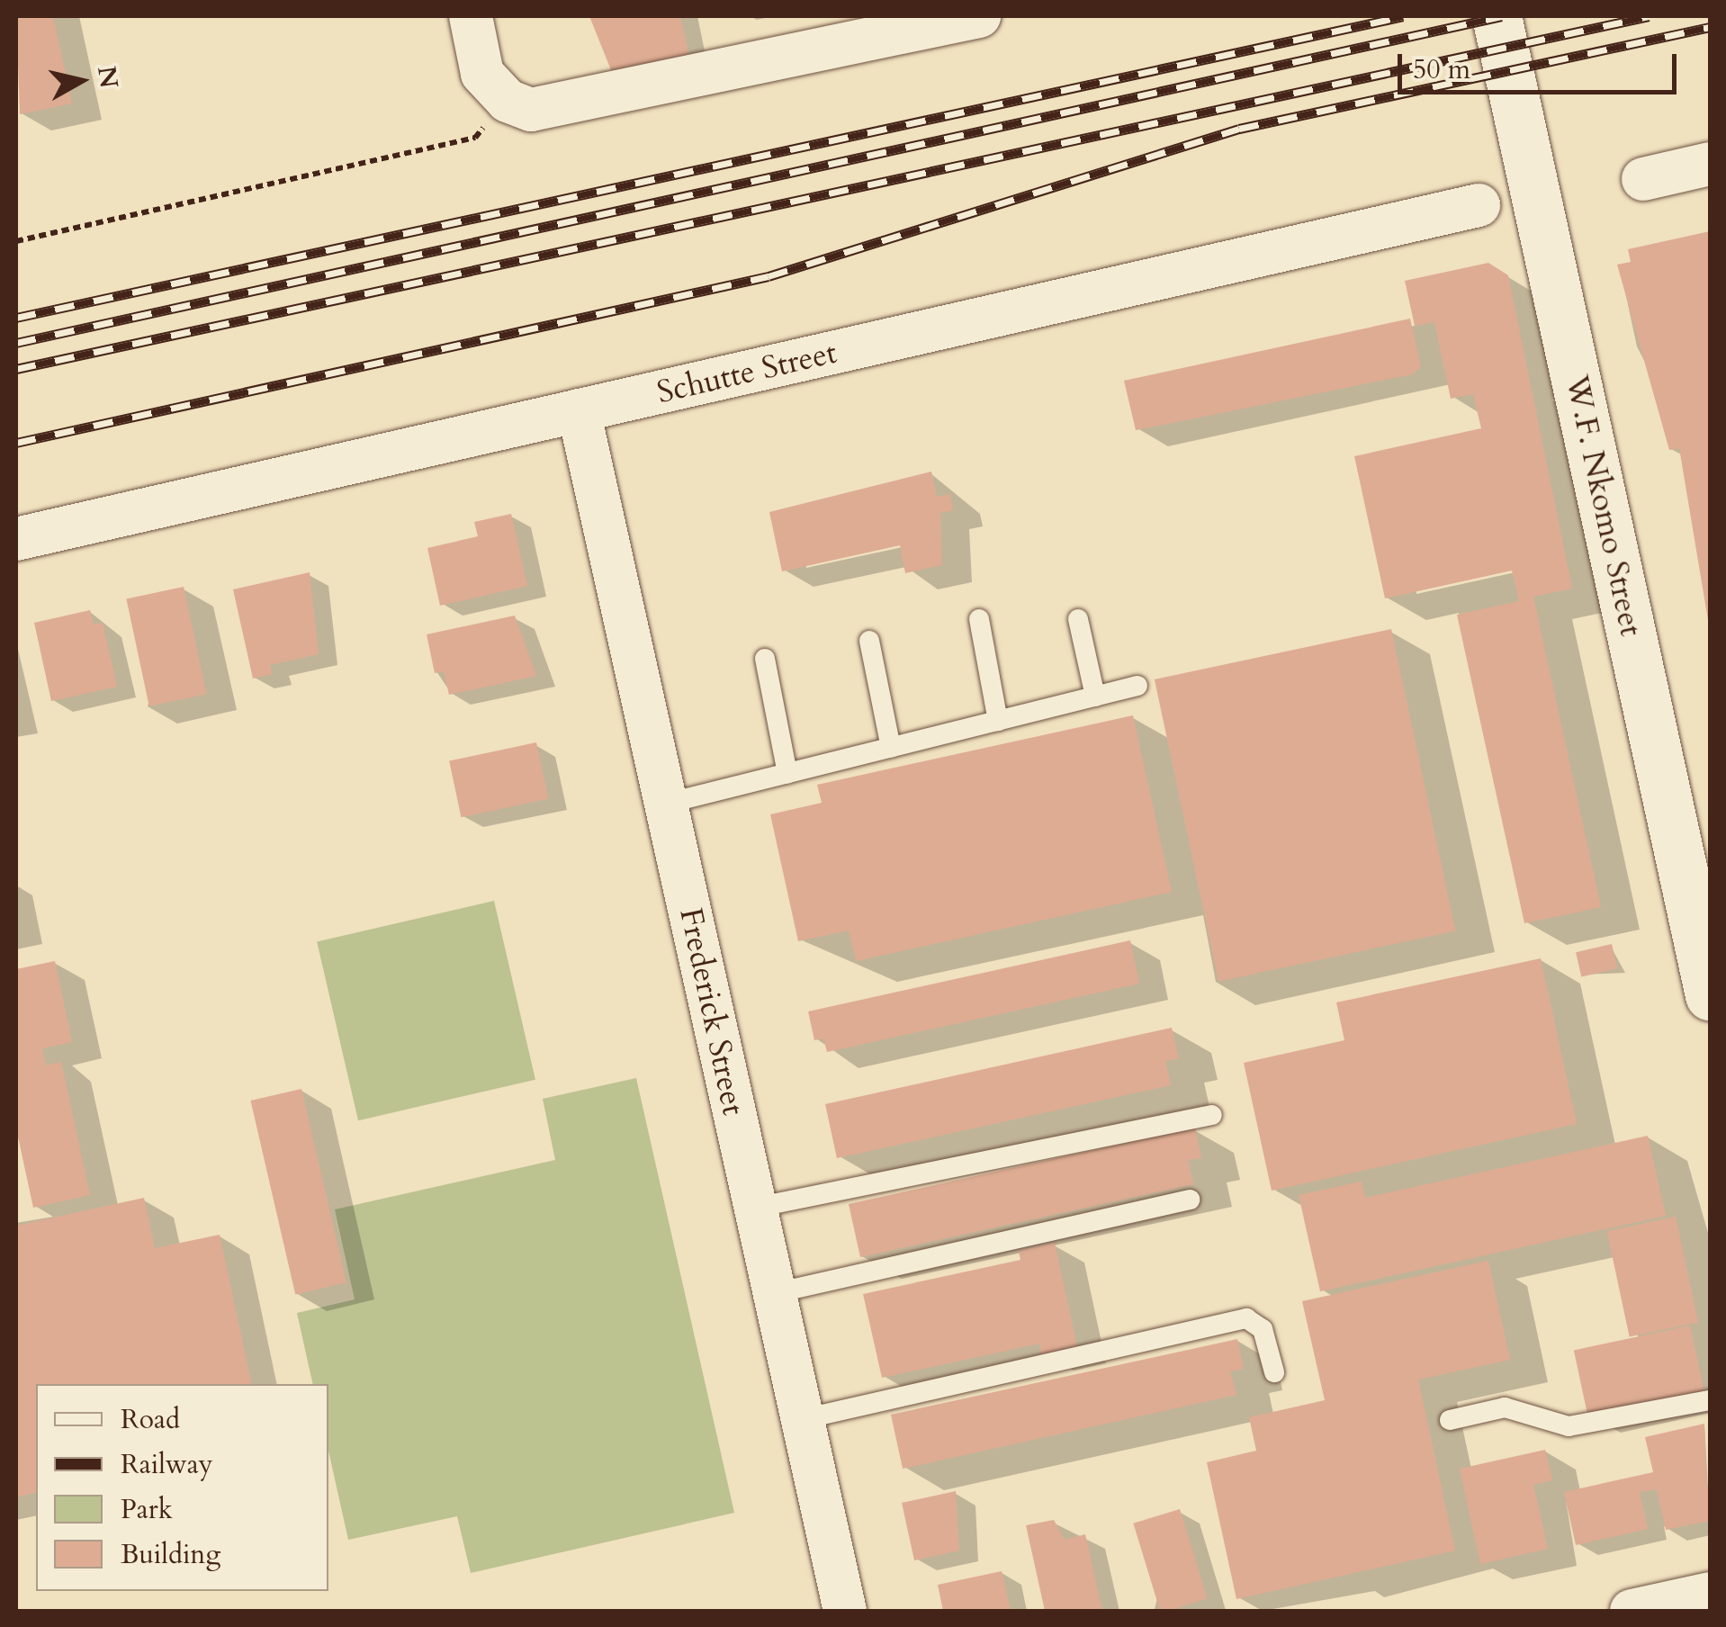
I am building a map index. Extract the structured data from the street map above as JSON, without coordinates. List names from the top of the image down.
{
  "streets": {
    "main road": ["W.F. Nkomo Street"],
    "street": ["Schutte Street", "Frederick Street"]
  },
  "crossings": [
    ["Schutte Street", "Frederick Street"]
  ],
  "legend": [
    "Road",
    "Railway",
    "Park",
    "Building"
  ],
  "scale_bar": "50 m",
  "north": "right"
}
